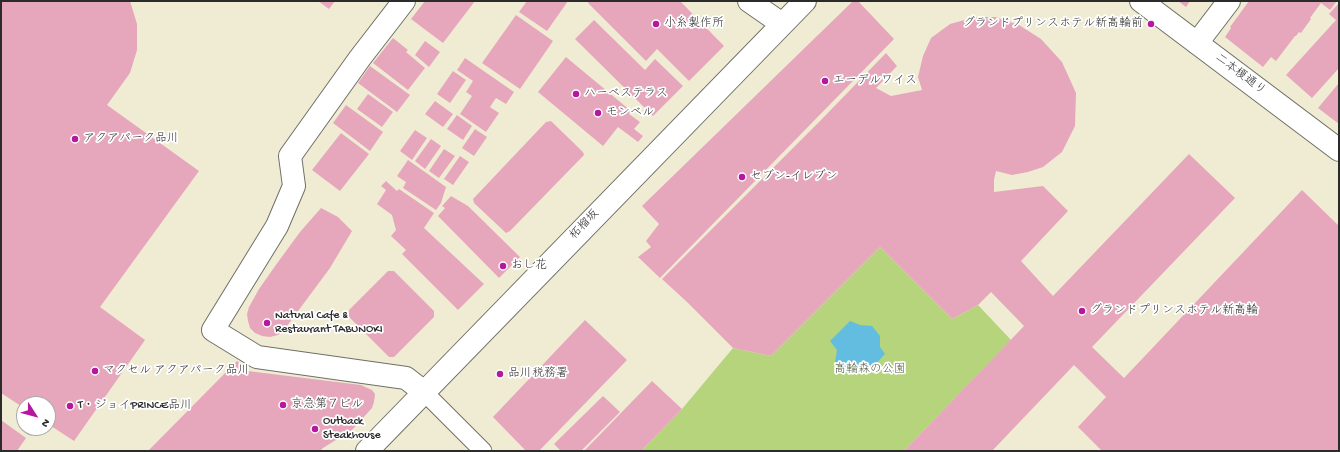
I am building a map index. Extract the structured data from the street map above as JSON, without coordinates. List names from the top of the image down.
{
  "streets": {
    "street": ["二本榎通り", "柘榴坂"]
  },
  "parks": ["高輪森の公園"],
  "places": [
    "小糸製作所",
    "グランドプリンスホテル新高輪前",
    "エーデルワイス",
    "ハーベステラス",
    "モンベル",
    "アクアパーク品川",
    "セブン-イレブン",
    "おし花",
    "グランドプリンスホテル新高輪",
    "Natural Cafe & Restaurant TABUNOKI",
    "マクセル アクアパーク品川",
    "品川税務署",
    "京急第７ビル",
    "T・ジョイPRINCE品川",
    "Outback Steakhouse"
  ],
  "north": "bottom right"
}
